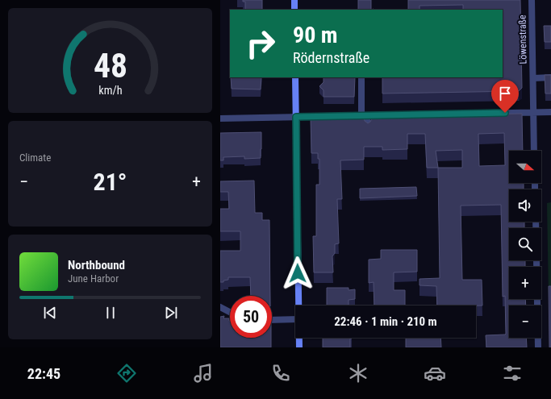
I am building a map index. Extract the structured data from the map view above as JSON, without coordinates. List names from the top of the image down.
{
  "streets": {
    "street": ["Löwenstraße"]
  },
  "north": "right",
  "page": {
    "turn": ["90 m", "Rödernstraße"],
    "tile": "Climate",
    "map_buttons": ["+", "−"],
    "heat": ["−", "21°", "+"],
    "song": ["Northbound", "June Harbor"],
    "limit": "50",
    "trip": "22:46 · 1 min · 210 m",
    "tabs": "22:45",
    "gauge": ["48", "km/h"]
  }
}
